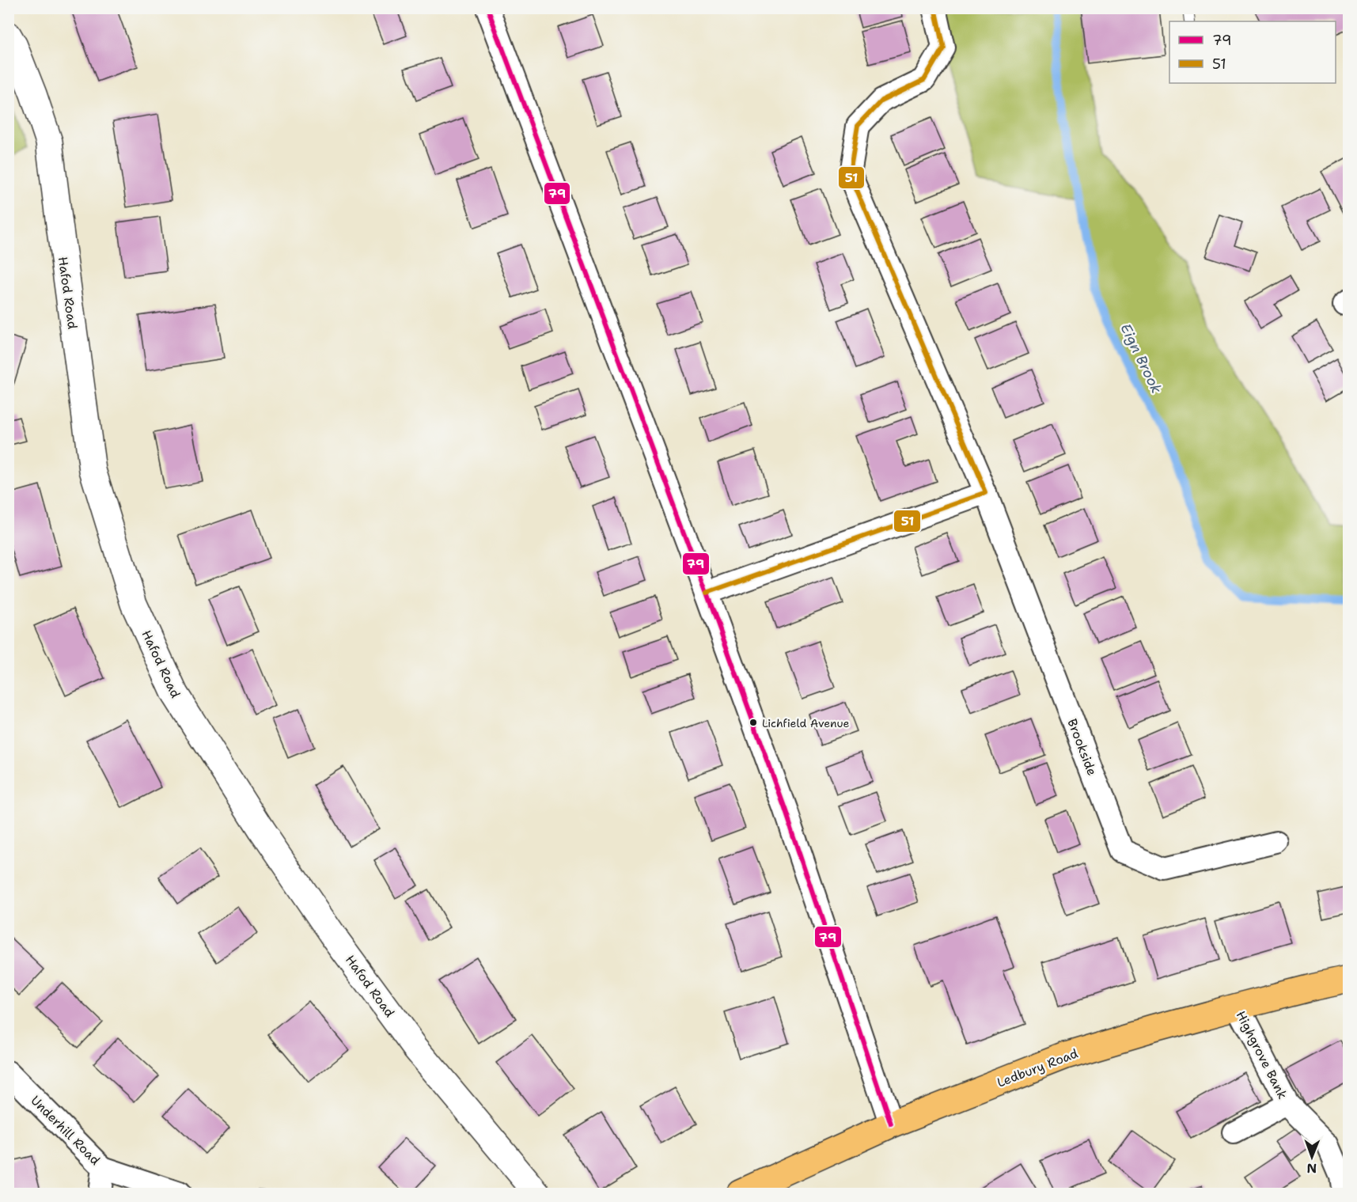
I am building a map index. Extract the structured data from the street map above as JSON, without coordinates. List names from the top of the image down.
{
  "streets": {
    "highway": ["Ledbury Road"],
    "street": [
      "Hafod Road",
      "Brookside",
      "Highgrove Bank",
      "Underhill Road"
    ]
  },
  "crossings": [
    ["Highgrove Bank", "Ledbury Road"]
  ],
  "water": ["Eign Brook"],
  "places": ["Lichfield Avenue"],
  "lines": ["transit line 79", "transit line 51"],
  "legend": ["79", "51"],
  "north": "bottom"
}
